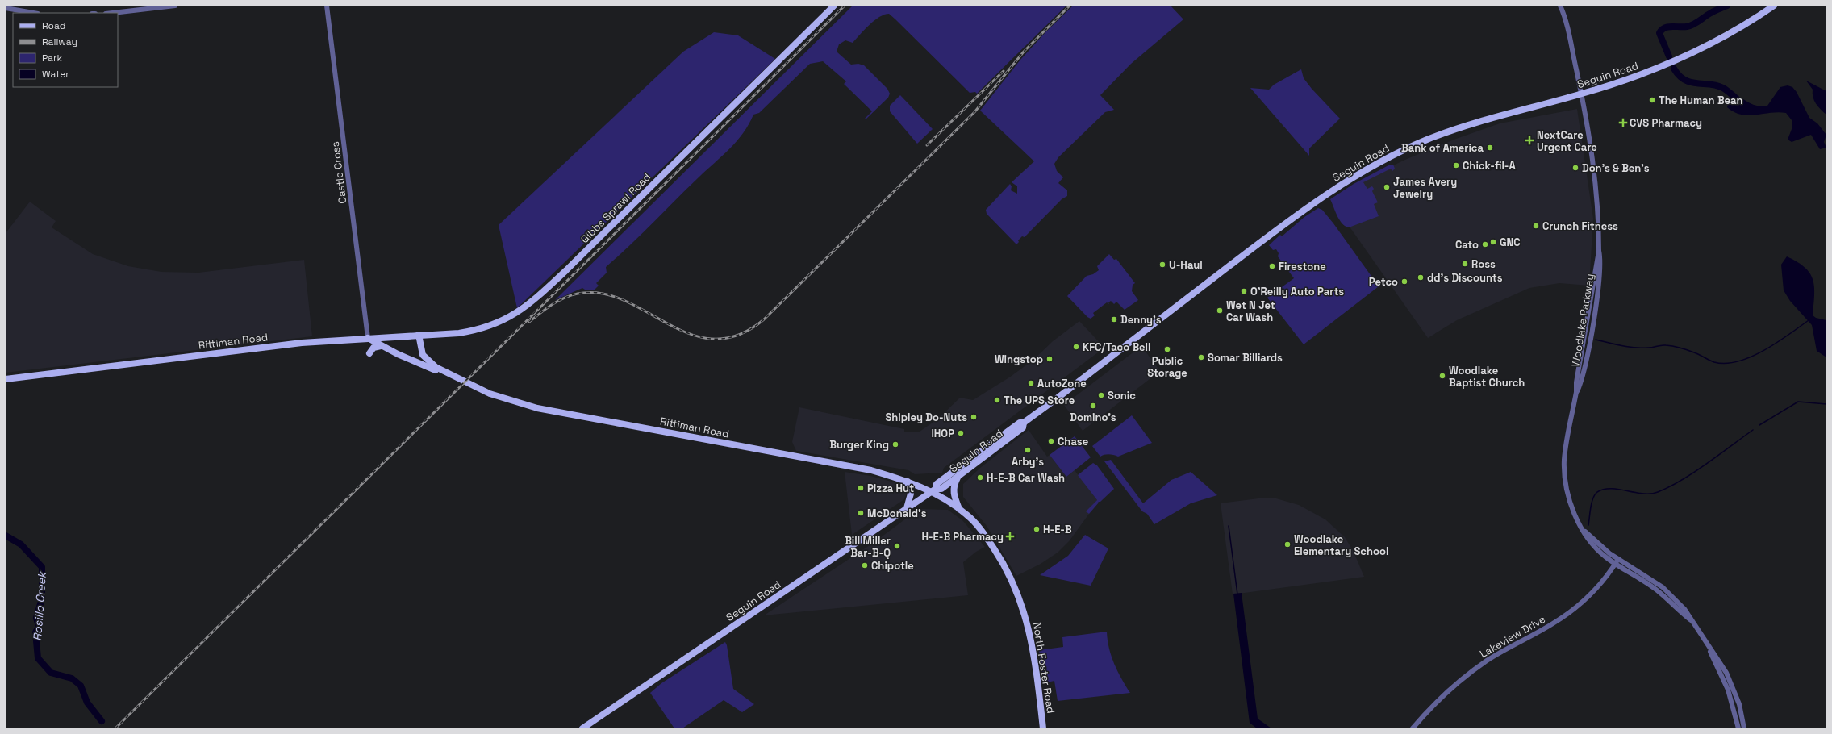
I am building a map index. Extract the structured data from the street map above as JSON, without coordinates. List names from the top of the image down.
{
  "streets": {
    "main road": [
      "Seguin Road",
      "Gibbs Sprawl Road",
      "Rittiman Road",
      "North Foster Road"
    ],
    "street": ["Castle Cross", "Woodlake Parkway", "Lakeview Drive"]
  },
  "crossings": [
    ["Seguin Road", "Woodlake Parkway"],
    ["Seguin Road", "Rittiman Road"],
    ["Seguin Road", "North Foster Road"],
    ["Castle Cross", "Gibbs Sprawl Road"],
    ["Castle Cross", "Rittiman Road"],
    ["Gibbs Sprawl Road", "Rittiman Road"],
    ["Woodlake Parkway", "Lakeview Drive"],
    ["Rittiman Road", "North Foster Road"]
  ],
  "water": ["Rosillo Creek"],
  "places": {
    "other": [
      "The Human Bean",
      "Bank of America",
      "Chick-fil-A",
      "Don's & Ben's",
      "James Avery Jewelry",
      "Crunch Fitness",
      "GNC",
      "Cato",
      "Ross",
      "U-Haul",
      "Firestone",
      "dd's Discounts",
      "Petco",
      "O'Reilly Auto Parts",
      "Wet N Jet Car Wash",
      "Denny's",
      "KFC/Taco Bell",
      "Public Storage",
      "Somar Billiards",
      "Wingstop",
      "Woodlake Baptist Church",
      "AutoZone",
      "Sonic",
      "The UPS Store",
      "Domino's",
      "Shipley Do-Nuts",
      "IHOP",
      "Chase",
      "Burger King",
      "Arby's",
      "H-E-B Car Wash",
      "Pizza Hut",
      "McDonald's",
      "H-E-B",
      "Woodlake Elementary School",
      "Bill Miller Bar-B-Q",
      "Chipotle"
    ],
    "health": ["CVS Pharmacy", "NextCare Urgent Care", "H-E-B Pharmacy"]
  },
  "legend": [
    "Road",
    "Railway",
    "Park",
    "Water"
  ]
}
